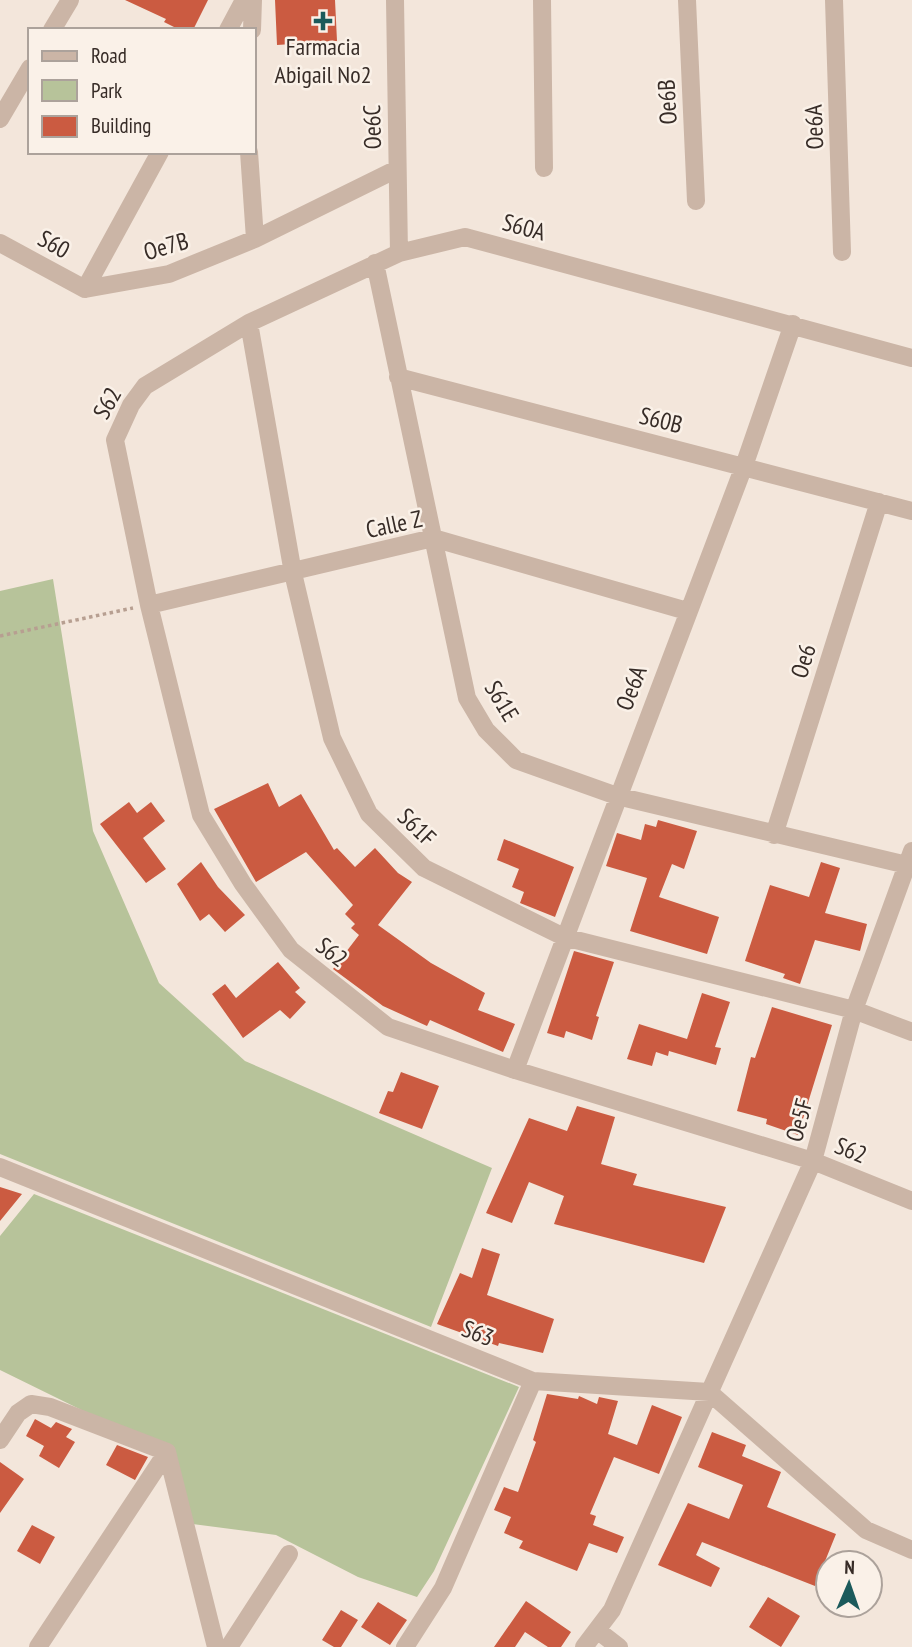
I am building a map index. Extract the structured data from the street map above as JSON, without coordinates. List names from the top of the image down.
{
  "streets": {
    "street": [
      "Oe6B",
      "Oe6C",
      "Oe6A",
      "S60A",
      "S60",
      "Oe7B",
      "S62",
      "S60B",
      "Calle Z",
      "Oe6",
      "S61E",
      "S61F",
      "Oe5F",
      "S63"
    ]
  },
  "crossings": [
    ["Oe6C", "S60A"],
    ["Oe6C", "Oe7B"],
    ["Oe6A", "S60A"],
    ["Oe6A", "S62"],
    ["Oe6A", "S60B"],
    ["Oe6A", "Calle Z"],
    ["Oe6A", "S61E"],
    ["Oe6A", "S61F"],
    ["S60A", "S62"],
    ["S60A", "S61E"],
    ["S60A", "S61F"],
    ["S60", "Oe7B"],
    ["S62", "Calle Z"],
    ["S62", "Oe5F"],
    ["S60B", "Oe6"],
    ["S60B", "S61E"],
    ["Calle Z", "S61E"],
    ["Calle Z", "S61F"],
    ["Oe6", "S61E"],
    ["S61E", "Oe5F"],
    ["S61F", "Oe5F"],
    ["Oe5F", "S63"]
  ],
  "places": {
    "health": ["Farmacia Abigail No2"]
  },
  "legend": ["Road", "Park", "Building"],
  "north": "top"
}
